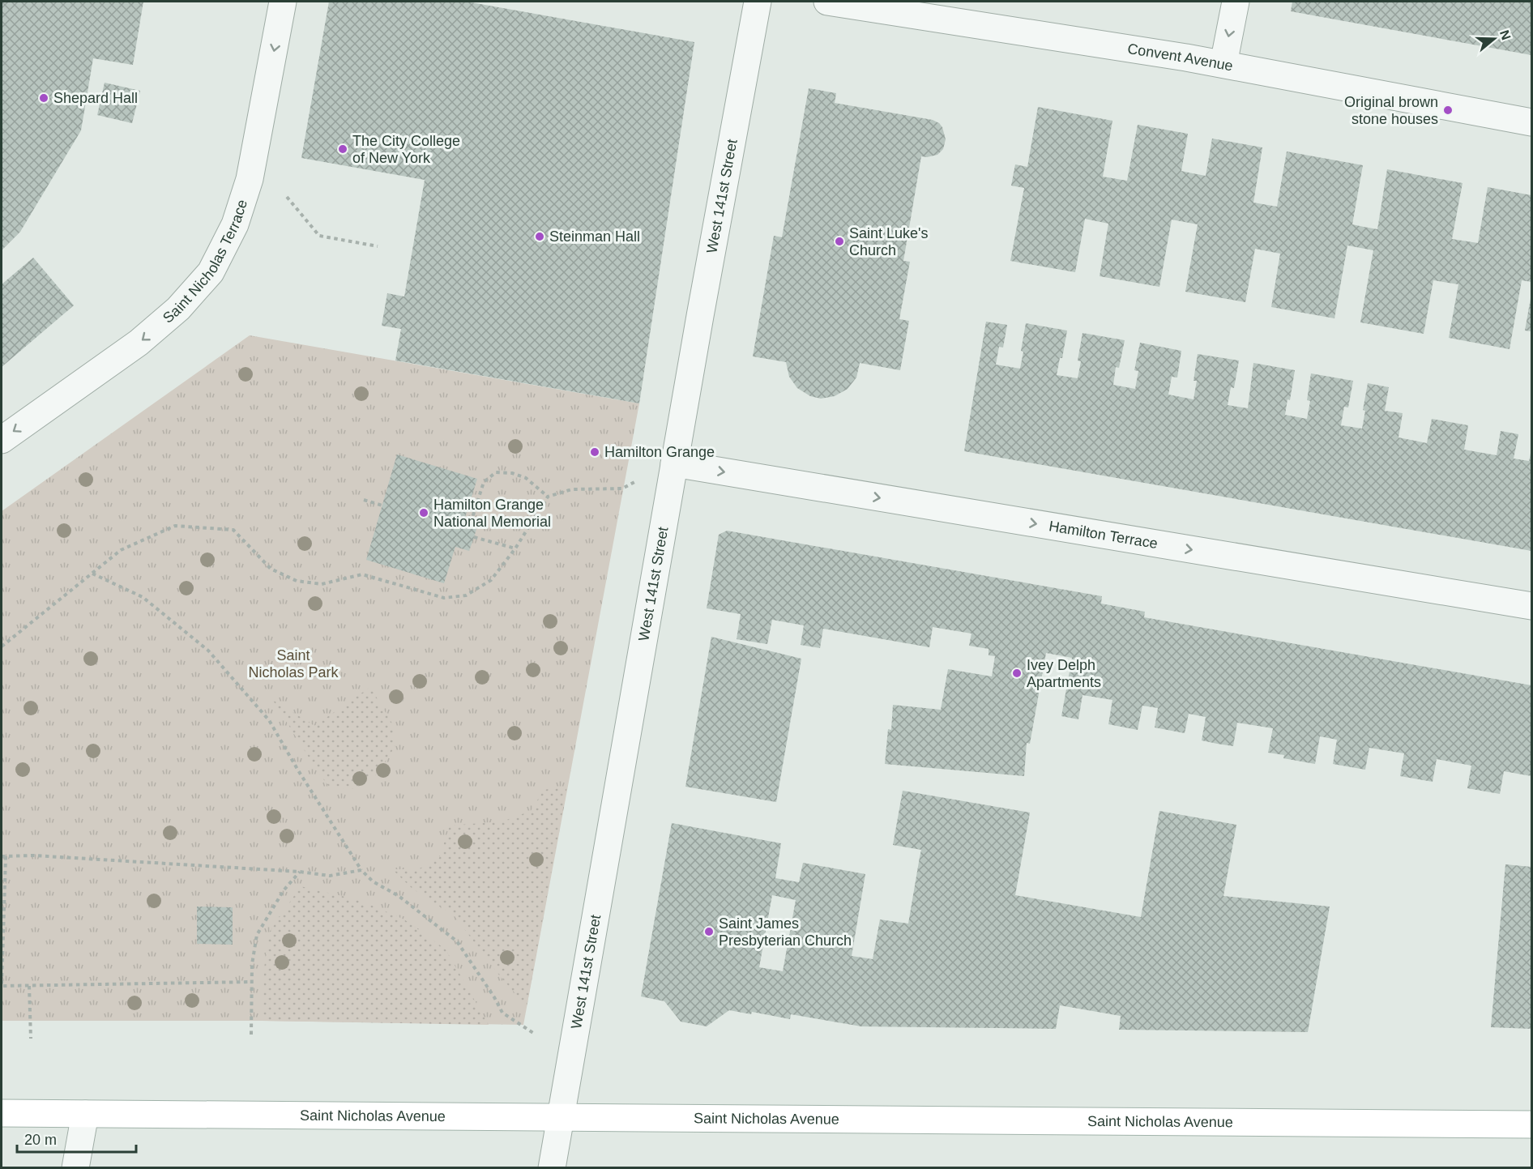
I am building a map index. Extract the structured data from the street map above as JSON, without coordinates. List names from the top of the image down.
{
  "streets": {
    "main road": ["Saint Nicholas Avenue"],
    "street": [
      "Convent Avenue",
      "West 141st Street",
      "Saint Nicholas Terrace",
      "Hamilton Terrace"
    ]
  },
  "crossings": [
    ["West 141st Street", "Hamilton Terrace"],
    ["West 141st Street", "Saint Nicholas Avenue"]
  ],
  "one_way": ["Saint Nicholas Terrace", "Hamilton Terrace"],
  "parks": ["Saint Nicholas Park"],
  "places": [
    "Shepard Hall",
    "Original brown stone houses",
    "The City College of New York",
    "Steinman Hall",
    "Saint Luke's Church",
    "Hamilton Grange",
    "Hamilton Grange National Memorial",
    "Ivey Delph Apartments",
    "Saint James Presbyterian Church"
  ],
  "scale_bar": "20 m",
  "north": "right"
}
